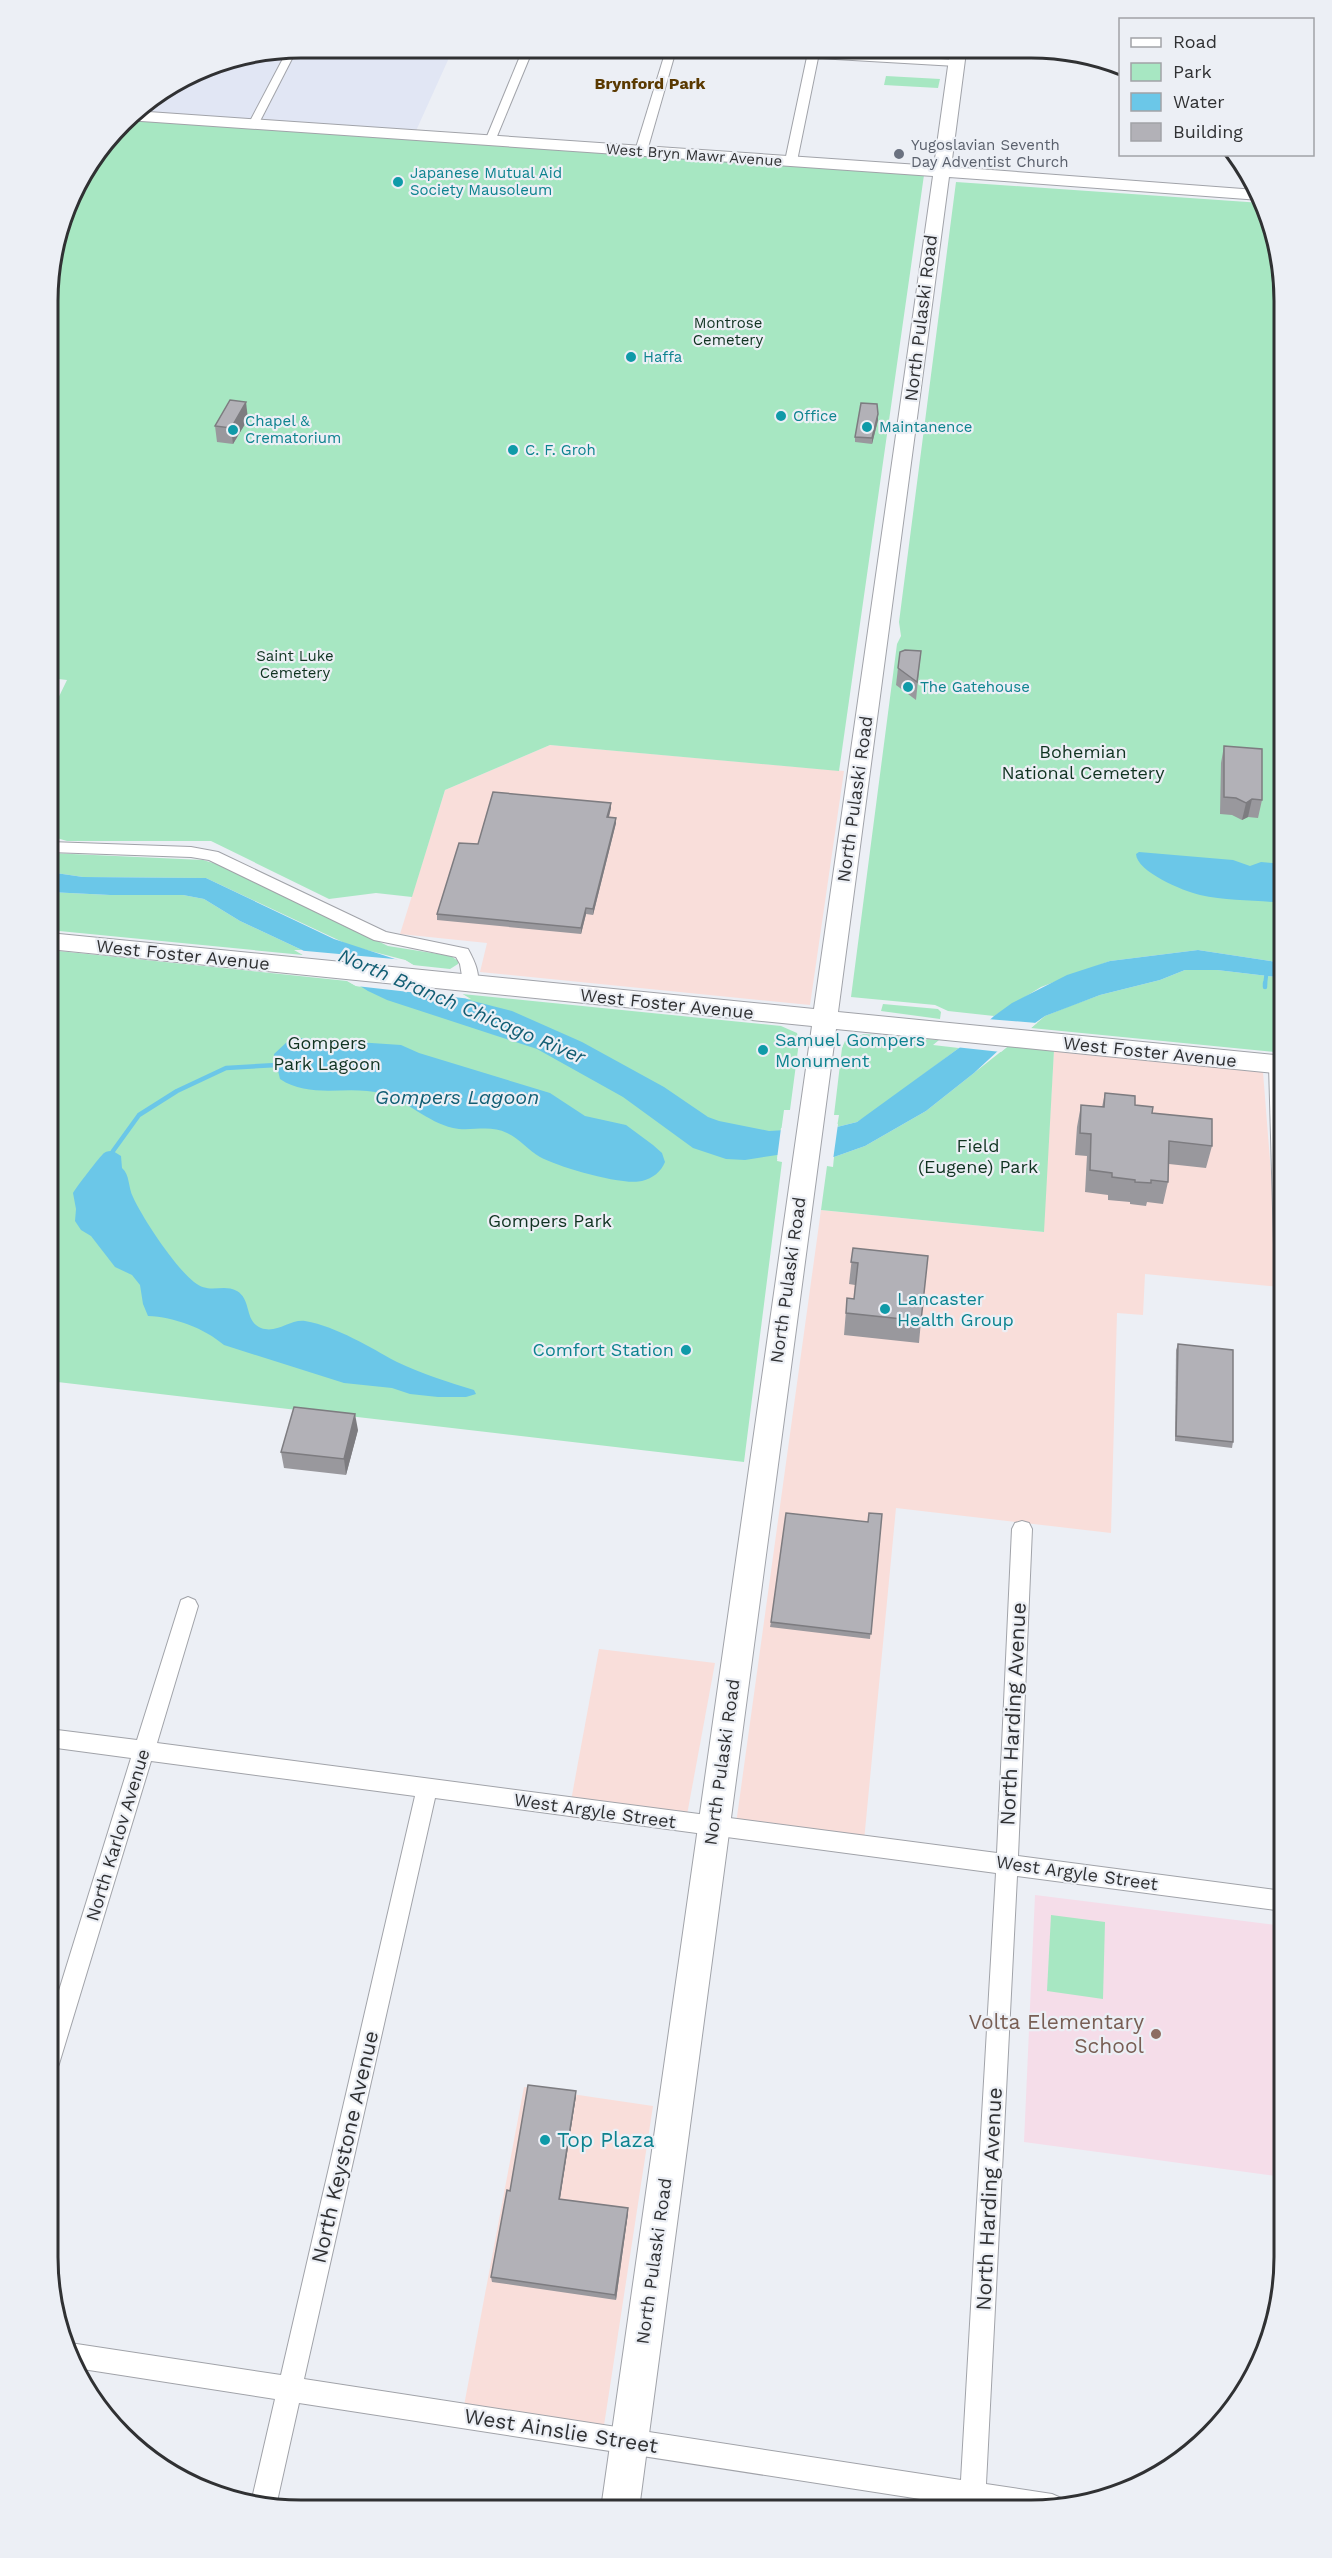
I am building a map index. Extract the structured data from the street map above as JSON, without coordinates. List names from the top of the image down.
{
  "streets": {
    "main road": ["West Bryn Mawr Avenue", "North Pulaski Road", "West Foster Avenue"],
    "street": [
      "North Harding Avenue",
      "West Argyle Street",
      "North Karlov Avenue",
      "North Keystone Avenue",
      "West Ainslie Street"
    ]
  },
  "crossings": [
    ["West Bryn Mawr Avenue", "North Pulaski Road"],
    ["North Pulaski Road", "West Foster Avenue"],
    ["North Pulaski Road", "West Argyle Street"],
    ["North Pulaski Road", "West Ainslie Street"],
    ["North Harding Avenue", "West Argyle Street"],
    ["West Argyle Street", "North Karlov Avenue"],
    ["West Argyle Street", "North Keystone Avenue"],
    ["North Keystone Avenue", "West Ainslie Street"]
  ],
  "districts": ["Brynford Park"],
  "water": ["North Branch Chicago River", "Gompers Lagoon"],
  "parks": [
    "Montrose Cemetery",
    "Saint Luke Cemetery",
    "Bohemian National Cemetery",
    "Gompers Park Lagoon",
    "Field (Eugene) Park",
    "Gompers Park"
  ],
  "places": [
    "Yugoslavian Seventh Day Adventist Church",
    "Japanese Mutual Aid Society Mausoleum",
    "Haffa",
    "Office",
    "Maintanence",
    "Chapel & Crematorium",
    "C. F. Groh",
    "The Gatehouse",
    "Samuel Gompers Monument",
    "Lancaster Health Group",
    "Comfort Station",
    "Volta Elementary School",
    "Top Plaza"
  ],
  "legend": [
    "Road",
    "Park",
    "Water",
    "Building"
  ]
}
